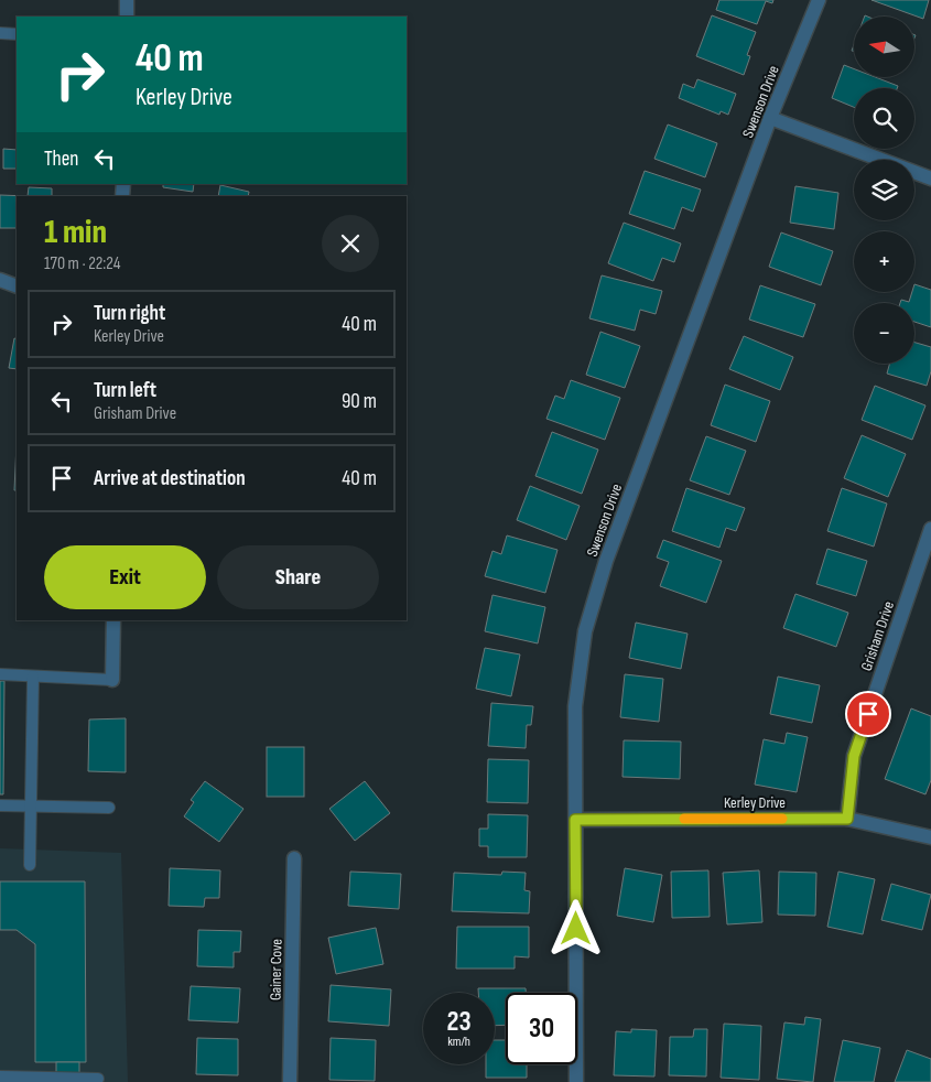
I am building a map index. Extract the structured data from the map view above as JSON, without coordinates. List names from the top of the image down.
{
  "streets": {
    "street": [
      "Swenson Drive",
      "Grisham Drive",
      "Kerley Drive",
      "Gainer Cove"
    ]
  },
  "crossings": [
    ["Swenson Drive", "Kerley Drive"],
    ["Grisham Drive", "Kerley Drive"]
  ],
  "north": "left",
  "page": {
    "map_buttons": ["+", "−"],
    "turn": ["40 m", "Kerley Drive"],
    "then": "Then",
    "heading": ["1 min", "170 m · 22:24"],
    "list": [
      {
        "name": "Turn right",
        "note": "Kerley Drive",
        "value": "40 m"
      },
      {
        "name": "Turn left",
        "note": "Grisham Drive",
        "value": "90 m"
      },
      {
        "name": "Arrive at destination",
        "value": "40 m"
      }
    ],
    "buttons": ["Exit", "Share"],
    "speed": "23 km/h",
    "limit": "30"
  }
}
